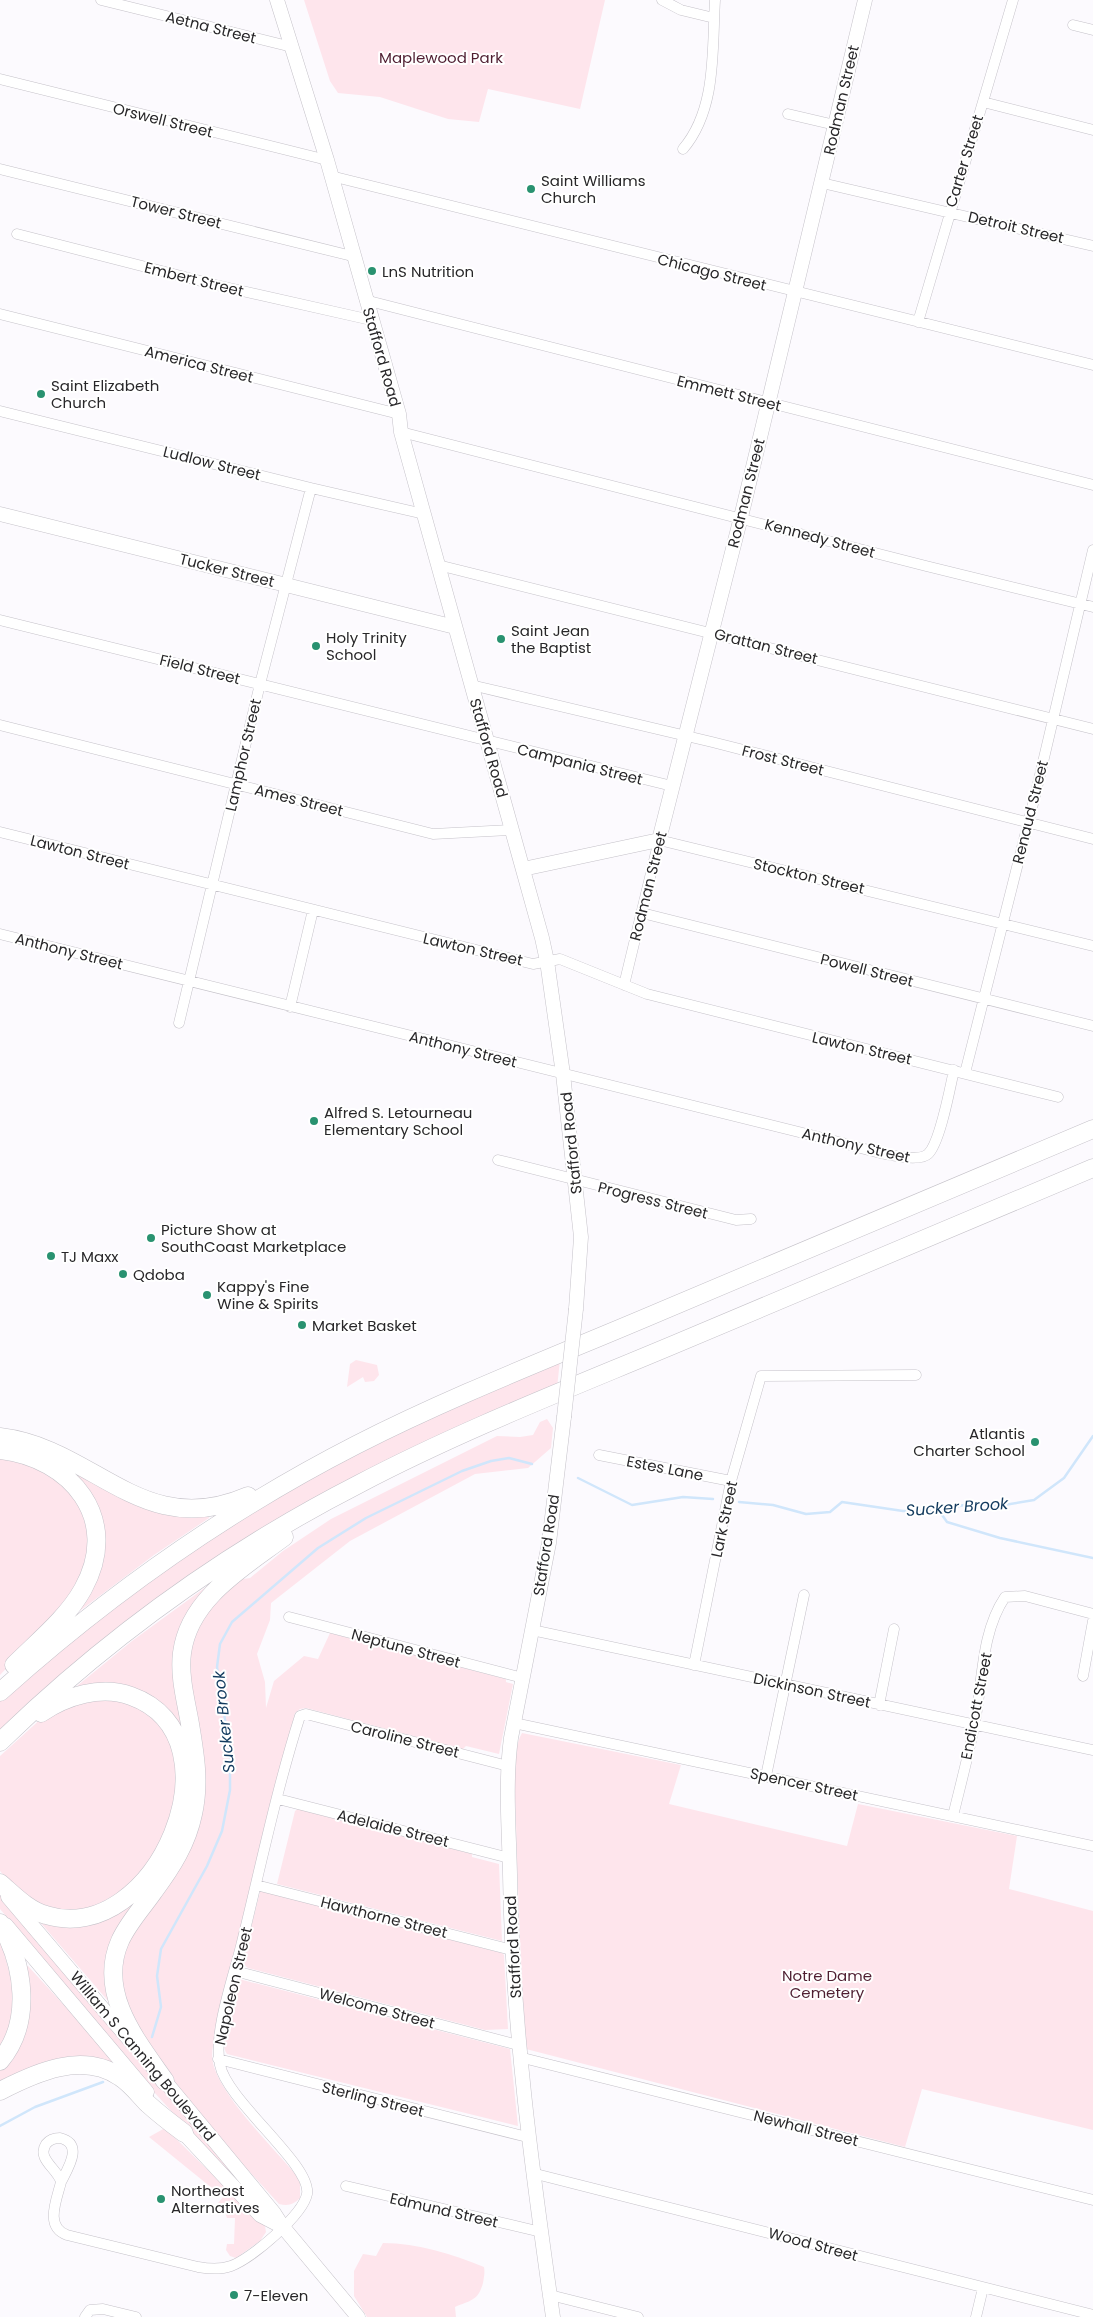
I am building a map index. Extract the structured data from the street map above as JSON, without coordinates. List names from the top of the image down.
{
  "streets": {
    "street": [
      "Aetna Street",
      "Rodman Street",
      "Orswell Street",
      "Carter Street",
      "Tower Street",
      "Detroit Street",
      "Chicago Street",
      "Embert Street",
      "Stafford Road",
      "America Street",
      "Emmett Street",
      "Ludlow Street",
      "Kennedy Street",
      "Tucker Street",
      "Grattan Street",
      "Field Street",
      "Lamphor Street",
      "Frost Street",
      "Campania Street",
      "Ames Street",
      "Renaud Street",
      "Lawton Street",
      "Stockton Street",
      "Anthony Street",
      "Powell Street",
      "Progress Street",
      "Estes Lane",
      "Lark Street",
      "Neptune Street",
      "Dickinson Street",
      "Endicott Street",
      "Caroline Street",
      "Spencer Street",
      "Adelaide Street",
      "Hawthorne Street",
      "Napoleon Street",
      "Welcome Street",
      "William S Canning Boulevard",
      "Sterling Street",
      "Newhall Street",
      "Edmund Street",
      "Wood Street"
    ]
  },
  "crossings": [
    ["Aetna Street", "Stafford Road"],
    ["Rodman Street", "Detroit Street"],
    ["Rodman Street", "Chicago Street"],
    ["Rodman Street", "Emmett Street"],
    ["Rodman Street", "Kennedy Street"],
    ["Rodman Street", "Grattan Street"],
    ["Rodman Street", "Frost Street"],
    ["Rodman Street", "Campania Street"],
    ["Rodman Street", "Lawton Street"],
    ["Rodman Street", "Stockton Street"],
    ["Rodman Street", "Powell Street"],
    ["Orswell Street", "Stafford Road"],
    ["Carter Street", "Detroit Street"],
    ["Carter Street", "Chicago Street"],
    ["Tower Street", "Stafford Road"],
    ["Chicago Street", "Stafford Road"],
    ["Embert Street", "Stafford Road"],
    ["Stafford Road", "America Street"],
    ["Stafford Road", "Emmett Street"],
    ["Stafford Road", "Ludlow Street"],
    ["Stafford Road", "Kennedy Street"],
    ["Stafford Road", "Tucker Street"],
    ["Stafford Road", "Grattan Street"],
    ["Stafford Road", "Field Street"],
    ["Stafford Road", "Frost Street"],
    ["Stafford Road", "Campania Street"],
    ["Stafford Road", "Ames Street"],
    ["Stafford Road", "Lawton Street"],
    ["Stafford Road", "Stockton Street"],
    ["Stafford Road", "Anthony Street"],
    ["Stafford Road", "Progress Street"],
    ["Stafford Road", "Neptune Street"],
    ["Stafford Road", "Dickinson Street"],
    ["Stafford Road", "Caroline Street"],
    ["Stafford Road", "Spencer Street"],
    ["Stafford Road", "Adelaide Street"],
    ["Stafford Road", "Hawthorne Street"],
    ["Stafford Road", "Welcome Street"],
    ["Stafford Road", "Sterling Street"],
    ["Stafford Road", "Newhall Street"],
    ["Stafford Road", "Edmund Street"],
    ["Stafford Road", "Wood Street"],
    ["Ludlow Street", "Lamphor Street"],
    ["Kennedy Street", "Renaud Street"],
    ["Tucker Street", "Lamphor Street"],
    ["Grattan Street", "Renaud Street"],
    ["Field Street", "Lamphor Street"],
    ["Field Street", "Campania Street"],
    ["Lamphor Street", "Ames Street"],
    ["Lamphor Street", "Lawton Street"],
    ["Lamphor Street", "Anthony Street"],
    ["Frost Street", "Renaud Street"],
    ["Renaud Street", "Lawton Street"],
    ["Renaud Street", "Stockton Street"],
    ["Renaud Street", "Anthony Street"],
    ["Renaud Street", "Powell Street"],
    ["Estes Lane", "Lark Street"],
    ["Lark Street", "Dickinson Street"],
    ["Dickinson Street", "Endicott Street"],
    ["Endicott Street", "Spencer Street"],
    ["Caroline Street", "Napoleon Street"],
    ["Adelaide Street", "Napoleon Street"],
    ["Hawthorne Street", "Napoleon Street"],
    ["Napoleon Street", "Welcome Street"],
    ["Napoleon Street", "William S Canning Boulevard"],
    ["Napoleon Street", "Sterling Street"],
    ["Welcome Street", "Newhall Street"]
  ],
  "water": ["Sucker Brook"],
  "parks": ["Maplewood Park", "Notre Dame Cemetery"],
  "places": [
    "Saint Williams Church",
    "LnS Nutrition",
    "Saint Elizabeth Church",
    "Saint Jean the Baptist",
    "Holy Trinity School",
    "Alfred S. Letourneau Elementary School",
    "Picture Show at SouthCoast Marketplace",
    "TJ Maxx",
    "Qdoba",
    "Kappy's Fine Wine & Spirits",
    "Market Basket",
    "Atlantis Charter School",
    "Northeast Alternatives",
    "7-Eleven"
  ]
}
